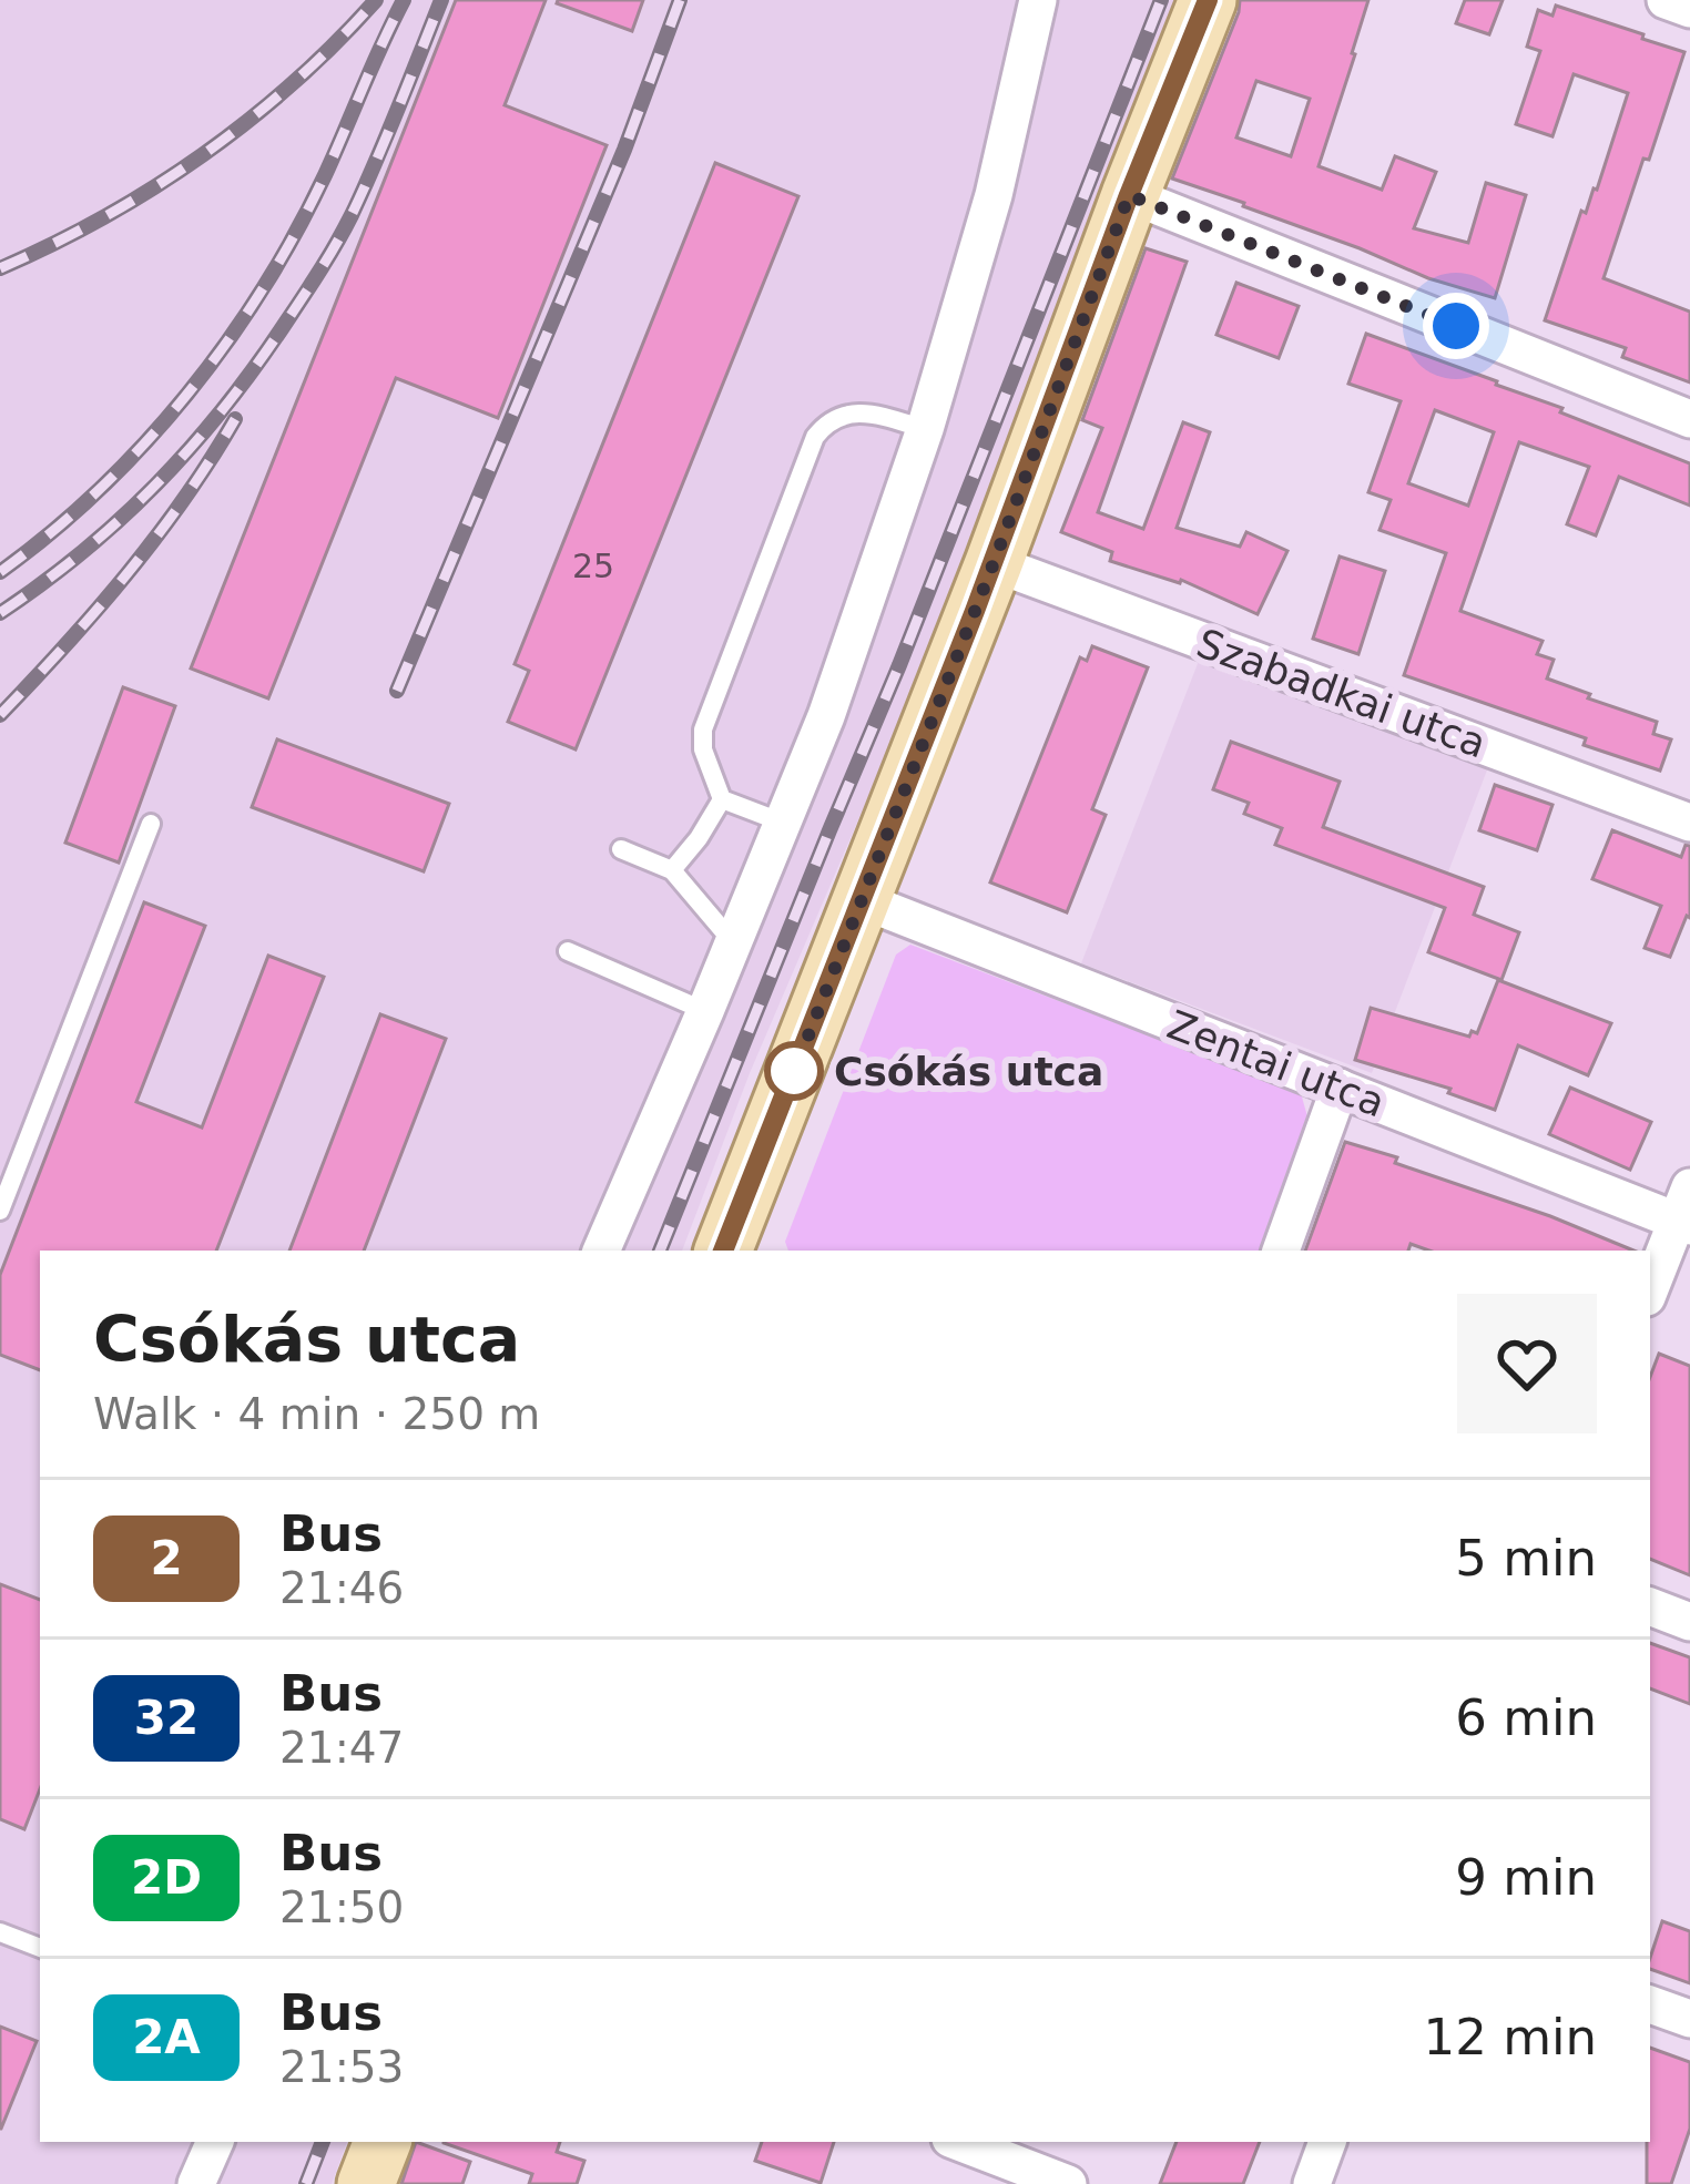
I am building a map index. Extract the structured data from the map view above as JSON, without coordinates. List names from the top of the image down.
{
  "streets": {
    "street": ["Szabadkai utca", "Zentai utca"]
  },
  "places": ["Csókás utca"],
  "lines": ["bus line 2"],
  "house_numbers": ["25"],
  "page": {
    "heading": ["Csókás utca", "Walk · 4 min · 250 m"],
    "list": [
      {
        "mark": "2",
        "name": "Bus",
        "note": "21:46",
        "value": "5 min"
      },
      {
        "mark": "32",
        "name": "Bus",
        "note": "21:47",
        "value": "6 min"
      },
      {
        "mark": "2D",
        "name": "Bus",
        "note": "21:50",
        "value": "9 min"
      },
      {
        "mark": "2A",
        "name": "Bus",
        "note": "21:53",
        "value": "12 min"
      }
    ]
  }
}
